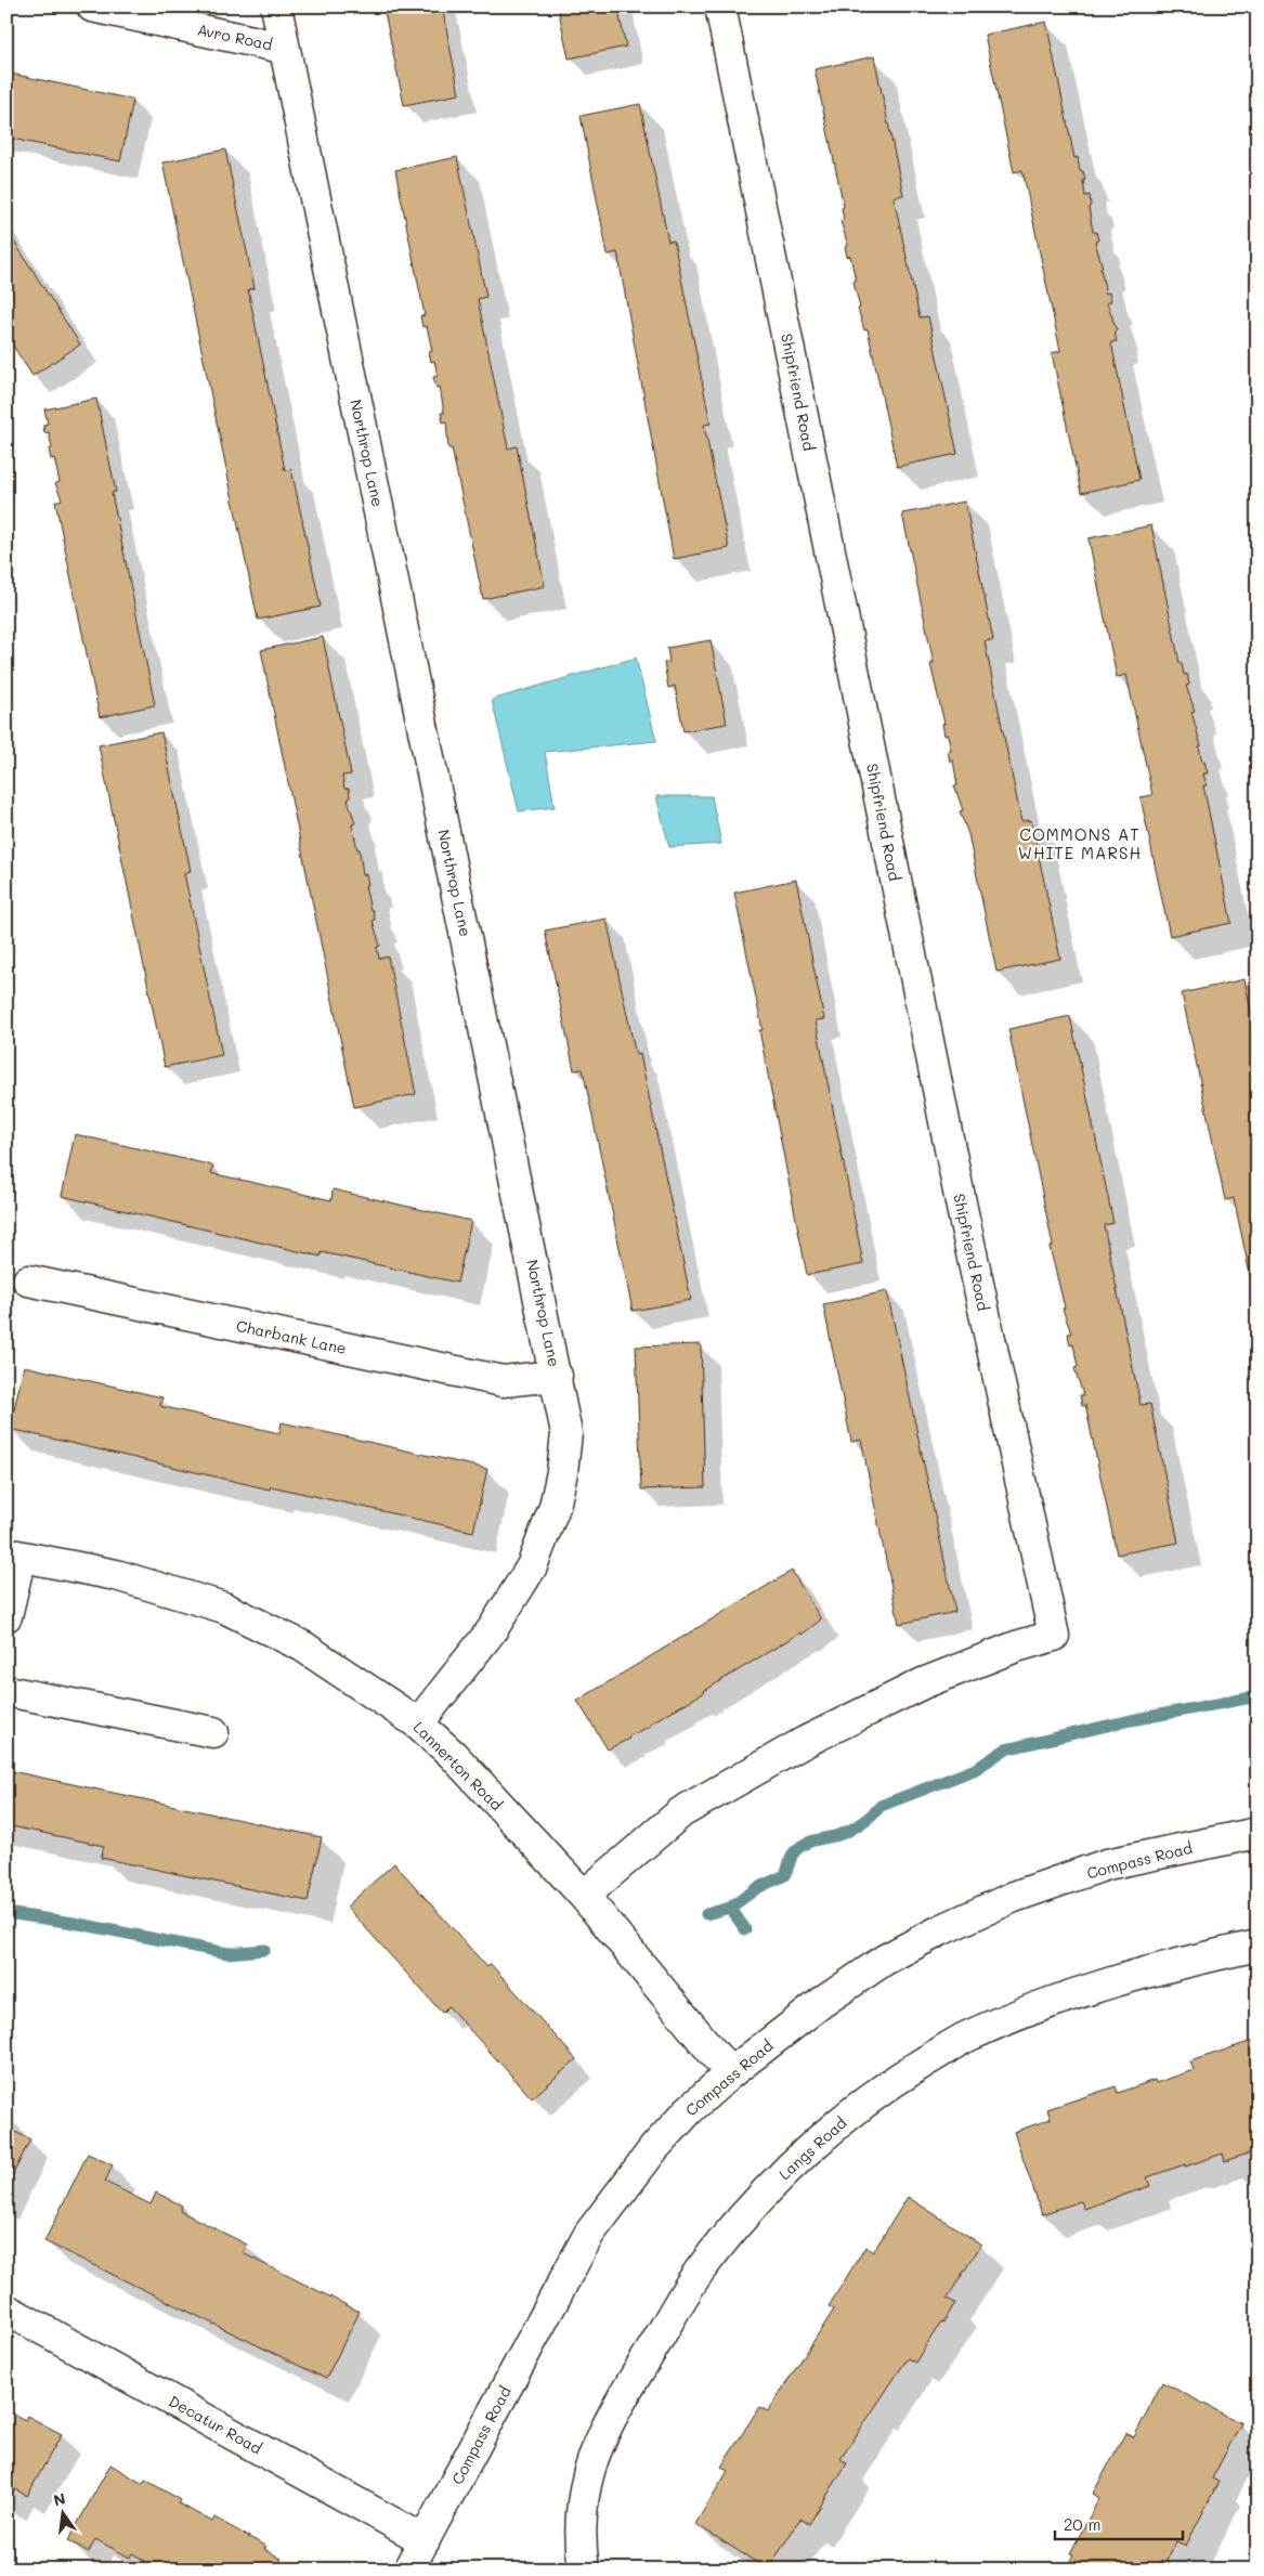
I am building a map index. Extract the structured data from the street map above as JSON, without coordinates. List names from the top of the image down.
{
  "streets": {
    "street": [
      "Avro Road",
      "Shipfriend Road",
      "Northrop Lane",
      "Charbank Lane",
      "Lannerton Road",
      "Compass Road",
      "Langs Road",
      "Decatur Road"
    ]
  },
  "crossings": [
    ["Avro Road", "Northrop Lane"],
    ["Shipfriend Road", "Lannerton Road"],
    ["Northrop Lane", "Charbank Lane"],
    ["Northrop Lane", "Lannerton Road"],
    ["Lannerton Road", "Compass Road"],
    ["Compass Road", "Decatur Road"]
  ],
  "districts": ["COMMONS AT WHITE MARSH"],
  "scale_bar": "20 m",
  "north": "top"
}
